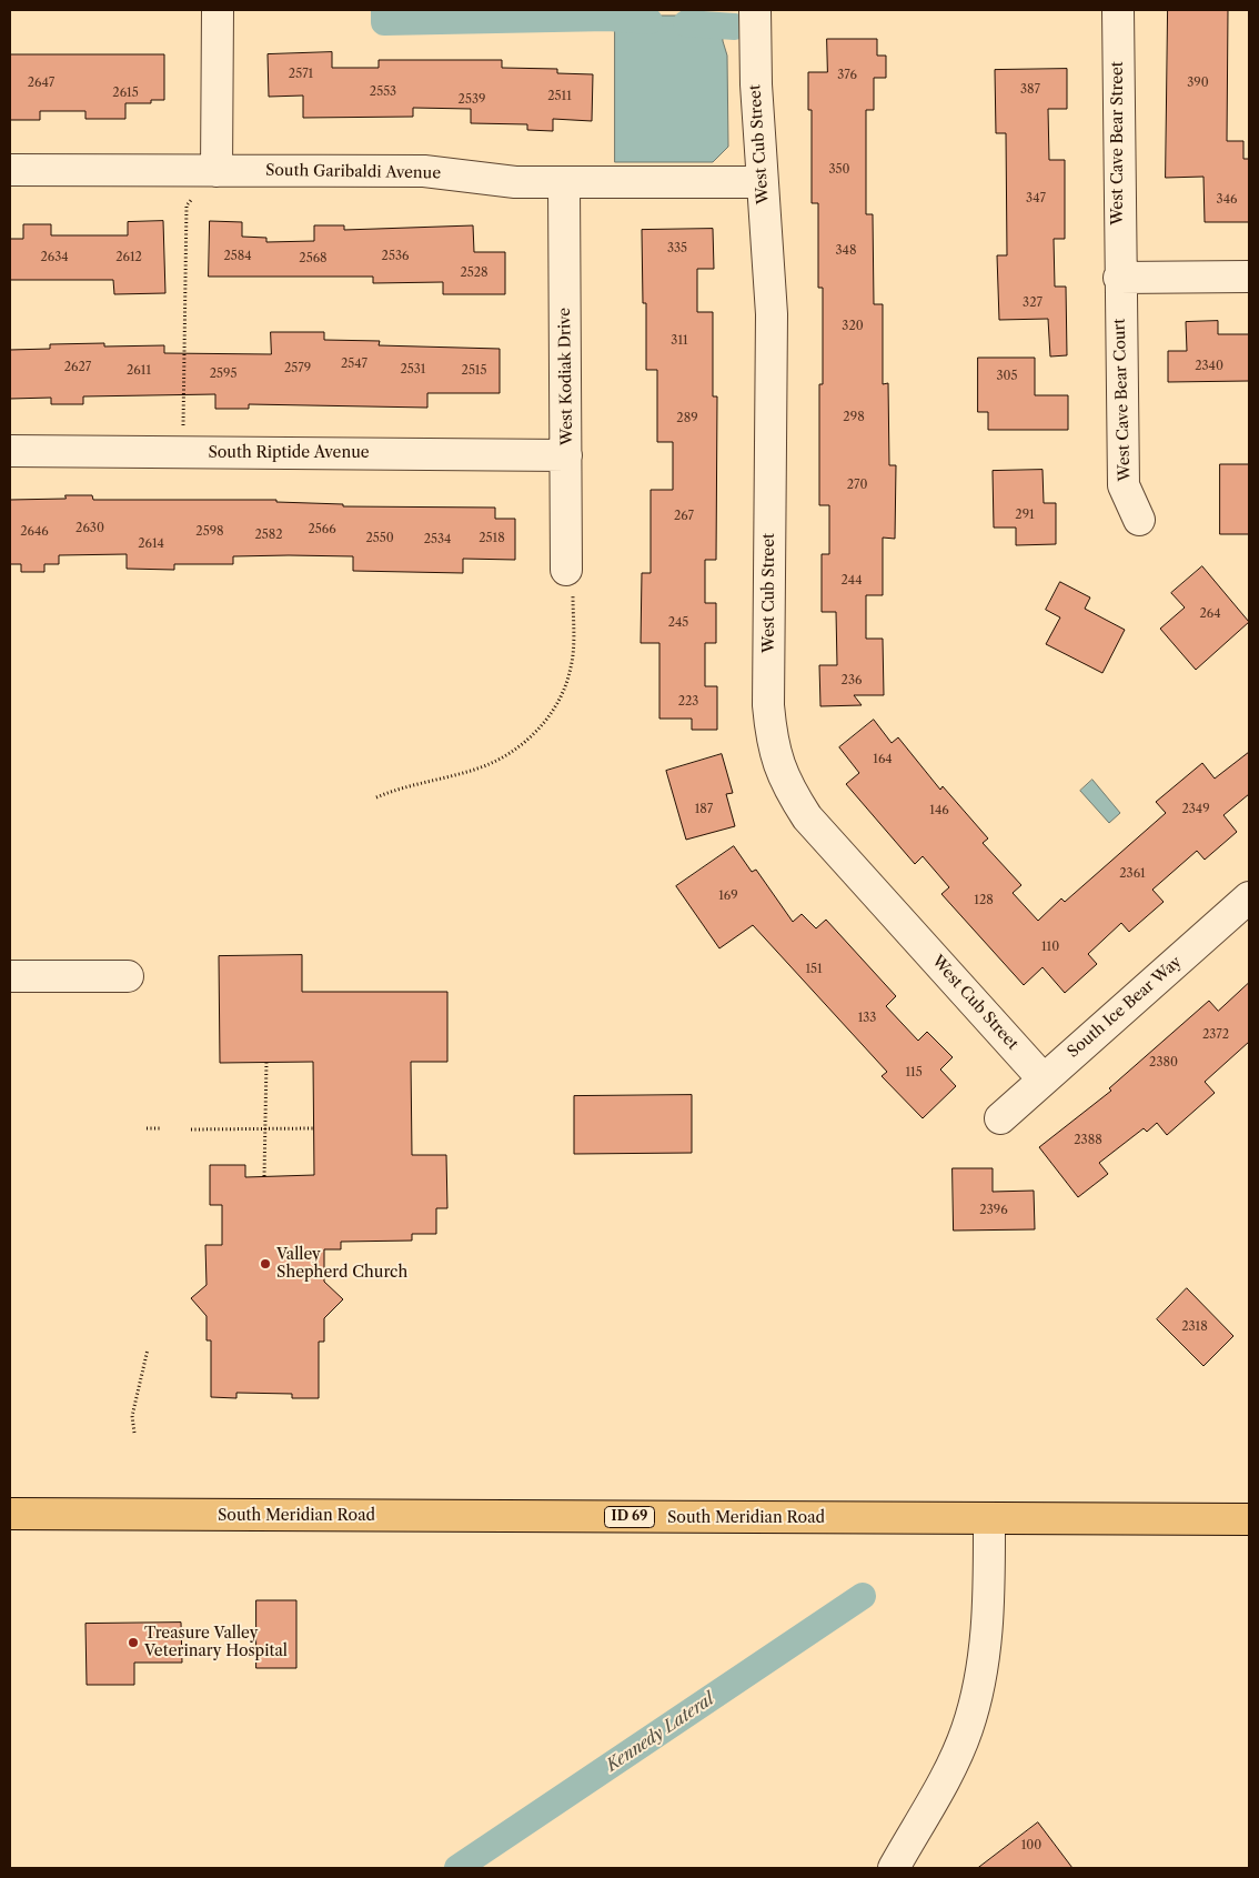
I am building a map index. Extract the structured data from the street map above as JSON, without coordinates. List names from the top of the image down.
{
  "streets": {
    "main road": ["South Meridian Road", "ID 69"],
    "street": [
      "West Cave Bear Street",
      "West Cub Street",
      "South Garibaldi Avenue",
      "West Kodiak Drive",
      "West Cave Bear Court",
      "South Riptide Avenue",
      "South Ice Bear Way"
    ]
  },
  "crossings": [
    ["West Cave Bear Street", "West Cave Bear Court"],
    ["West Cub Street", "South Garibaldi Avenue"],
    ["West Cub Street", "South Ice Bear Way"],
    ["South Garibaldi Avenue", "West Kodiak Drive"],
    ["West Kodiak Drive", "South Riptide Avenue"]
  ],
  "water": ["Kennedy Lateral"],
  "places": ["Valley Shepherd Church", "Treasure Valley Veterinary Hospital"],
  "house_numbers": [
    "2571",
    "376",
    "2647",
    "390",
    "387",
    "2553",
    "2615",
    "2511",
    "2539",
    "350",
    "347",
    "346",
    "335",
    "348",
    "2584",
    "2536",
    "2634",
    "2612",
    "2568",
    "2528",
    "327",
    "320",
    "311",
    "2547",
    "2340",
    "2627",
    "2579",
    "2531",
    "2611",
    "2515",
    "2595",
    "305",
    "298",
    "289",
    "270",
    "291",
    "267",
    "2630",
    "2566",
    "2646",
    "2598",
    "2582",
    "2550",
    "2518",
    "2534",
    "2614",
    "244",
    "264",
    "245",
    "236",
    "223",
    "164",
    "187",
    "2349",
    "146",
    "2361",
    "169",
    "128",
    "110",
    "151",
    "133",
    "2372",
    "2380",
    "115",
    "2388",
    "2396",
    "2318",
    "100"
  ]
}
